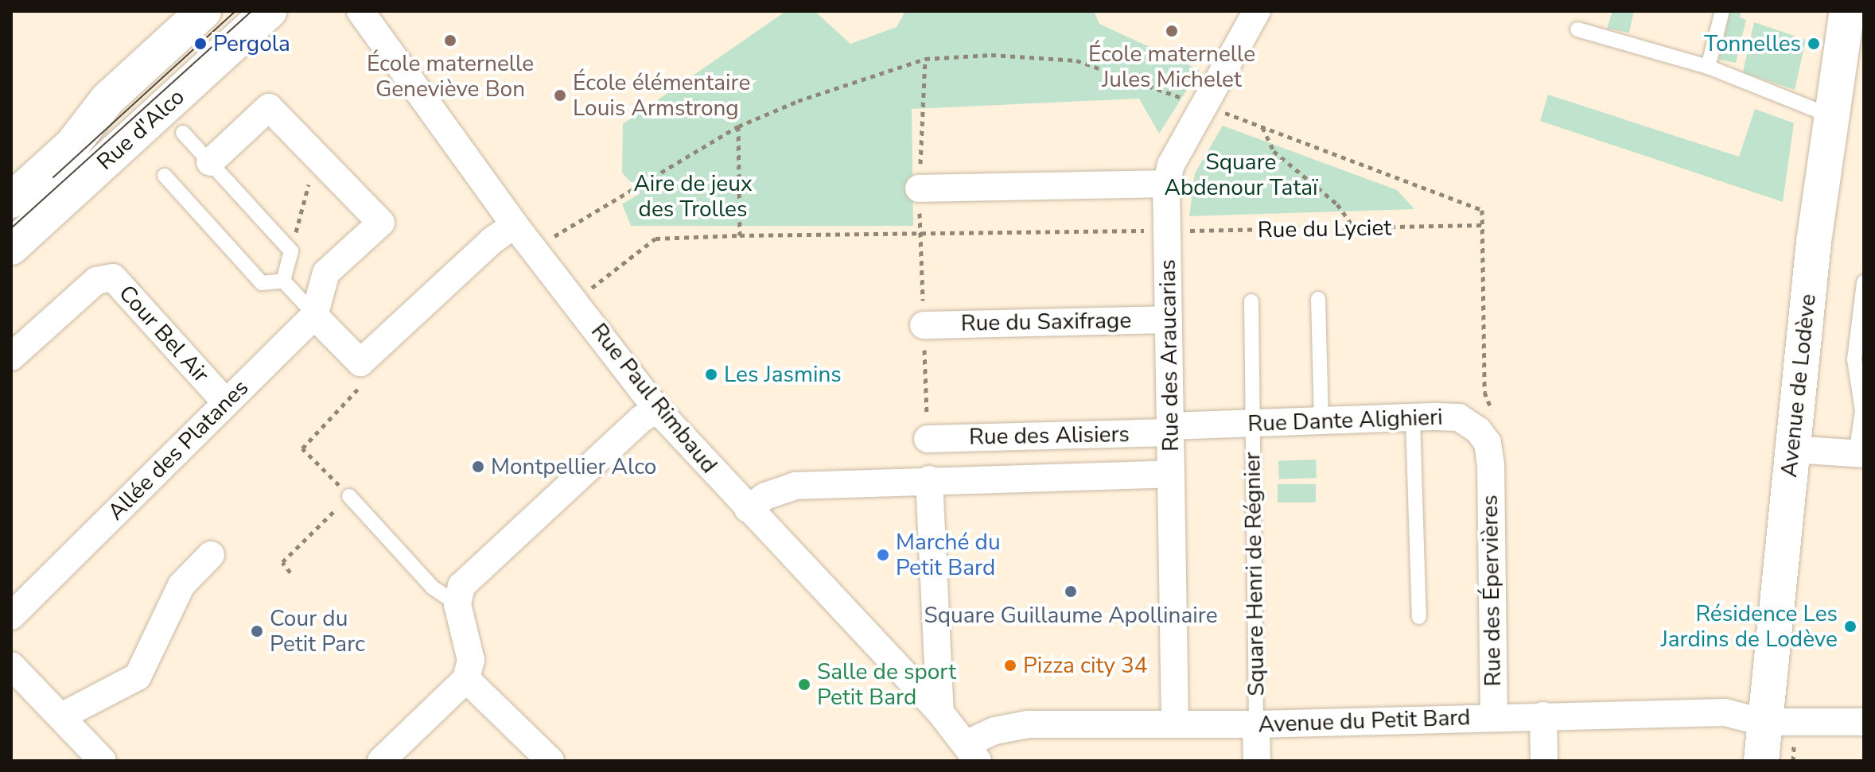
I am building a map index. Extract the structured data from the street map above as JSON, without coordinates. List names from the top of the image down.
{
  "streets": {
    "street": [
      "Rue d'Alco",
      "Rue du Saxifrage",
      "Cour Bel Air",
      "Rue des Araucarias",
      "Avenue de Lodève",
      "Rue Paul Rimbaud",
      "Rue Dante Alighieri",
      "Rue des Alisiers",
      "Allée des Platanes",
      "Rue des Épervières",
      "Avenue du Petit Bard"
    ],
    "lane": ["Square Henri de Régnier"],
    "path": ["Rue du Lyciet"]
  },
  "crossings": [
    ["Rue du Lyciet", "Rue des Araucarias"],
    ["Rue du Lyciet", "Rue Paul Rimbaud"],
    ["Rue du Saxifrage", "Rue des Araucarias"],
    ["Cour Bel Air", "Allée des Platanes"],
    ["Rue des Araucarias", "Rue Dante Alighieri"],
    ["Rue des Araucarias", "Rue des Alisiers"],
    ["Rue des Araucarias", "Avenue du Petit Bard"],
    ["Avenue de Lodève", "Avenue du Petit Bard"],
    ["Rue Paul Rimbaud", "Avenue du Petit Bard"],
    ["Rue Dante Alighieri", "Rue des Alisiers"],
    ["Rue Dante Alighieri", "Square Henri de Régnier"],
    ["Rue Dante Alighieri", "Rue des Épervières"],
    ["Square Henri de Régnier", "Avenue du Petit Bard"],
    ["Rue des Épervières", "Avenue du Petit Bard"]
  ],
  "parks": ["Square Abdenour Tataï", "Aire de jeux des Trolles"],
  "places": [
    "École maternelle Jules Michelet",
    "École maternelle Geneviève Bon",
    "Pergola",
    "Tonnelles",
    "École élémentaire Louis Armstrong",
    "Les Jasmins",
    "Montpellier Alco",
    "Marché du Petit Bard",
    "Square Guillaume Apollinaire",
    "Résidence Les Jardins de Lodève",
    "Cour du Petit Parc",
    "Pizza city 34",
    "Salle de sport Petit Bard"
  ]
}
